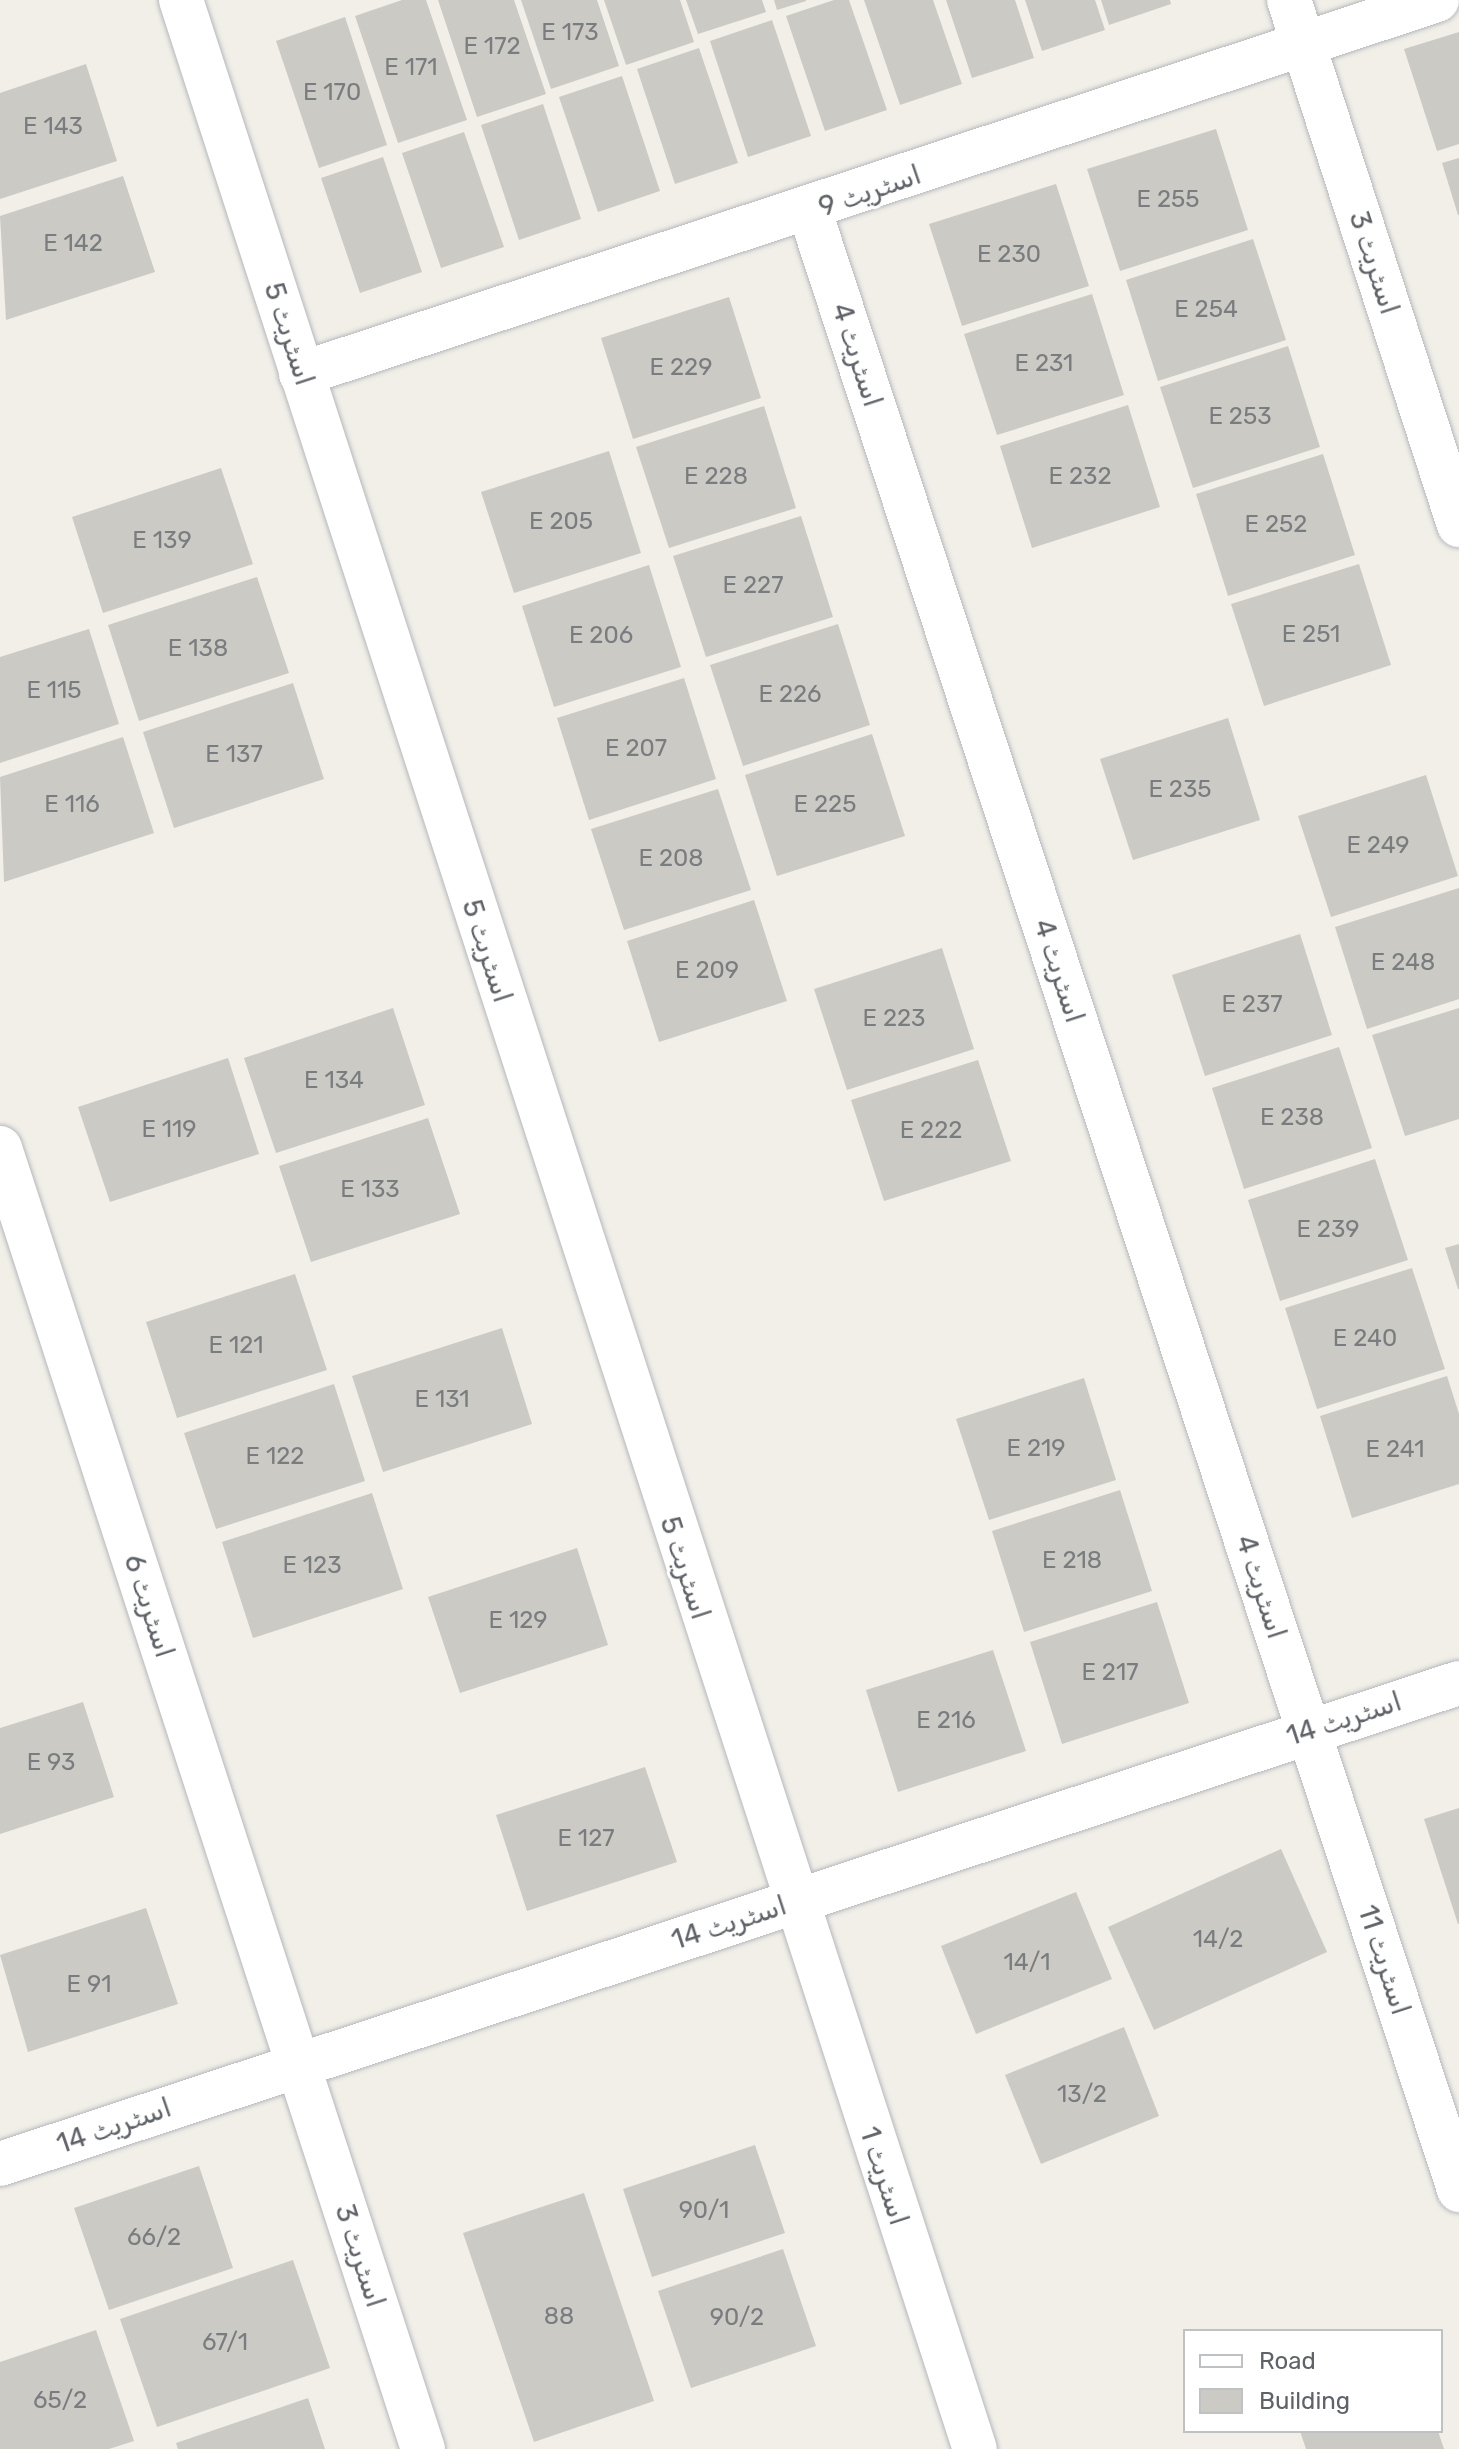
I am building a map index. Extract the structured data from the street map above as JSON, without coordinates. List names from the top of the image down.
{
  "streets": {
    "street": [
      "اسٹریٹ 9",
      "اسٹریٹ 3",
      "اسٹریٹ 5",
      "اسٹریٹ 4",
      "اسٹریٹ 6",
      "اسٹریٹ 14",
      "اسٹریٹ 11",
      "اسٹریٹ 1"
    ]
  },
  "crossings": [
    ["اسٹریٹ 9", "اسٹریٹ 3"],
    ["اسٹریٹ 9", "اسٹریٹ 5"],
    ["اسٹریٹ 9", "اسٹریٹ 4"],
    ["اسٹریٹ 3", "اسٹریٹ 6"],
    ["اسٹریٹ 3", "اسٹریٹ 14"],
    ["اسٹریٹ 5", "اسٹریٹ 14"],
    ["اسٹریٹ 5", "اسٹریٹ 1"],
    ["اسٹریٹ 4", "اسٹریٹ 14"],
    ["اسٹریٹ 4", "اسٹریٹ 11"],
    ["اسٹریٹ 6", "اسٹریٹ 14"],
    ["اسٹریٹ 14", "اسٹریٹ 11"],
    ["اسٹریٹ 14", "اسٹریٹ 1"]
  ],
  "house_numbers": [
    "E 173",
    "E 172",
    "E 171",
    "E 170",
    "E 143",
    "E 255",
    "E 142",
    "E 230",
    "E 254",
    "E 231",
    "E 229",
    "E 253",
    "E 228",
    "E 232",
    "E 205",
    "E 252",
    "E 139",
    "E 227",
    "E 251",
    "E 206",
    "E 138",
    "E 115",
    "E 226",
    "E 207",
    "E 137",
    "E 235",
    "E 116",
    "E 225",
    "E 249",
    "E 208",
    "E 248",
    "E 209",
    "E 237",
    "E 223",
    "E 134",
    "E 238",
    "E 119",
    "E 222",
    "E 133",
    "E 239",
    "E 240",
    "E 121",
    "E 131",
    "E 219",
    "E 241",
    "E 122",
    "E 218",
    "E 123",
    "E 129",
    "E 217",
    "E 216",
    "E 93",
    "E 127",
    "14/2",
    "14/1",
    "E 91",
    "13/2",
    "90/1",
    "66/2",
    "88",
    "90/2",
    "67/1",
    "65/2"
  ],
  "legend": ["Road", "Building"]
}
